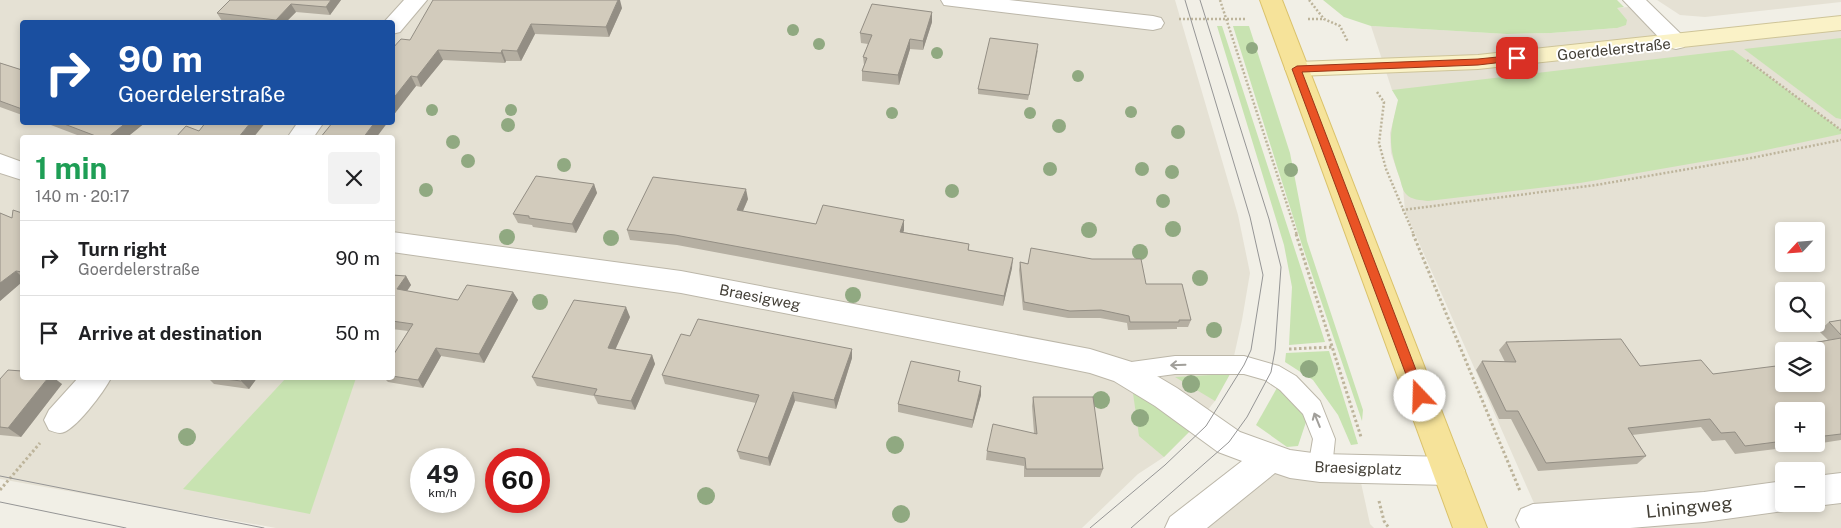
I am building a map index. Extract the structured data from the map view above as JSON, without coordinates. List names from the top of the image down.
{
  "streets": {
    "street": [
      "Goerdelerstraße",
      "Braesigweg",
      "Braesigplatz",
      "Liningweg"
    ]
  },
  "crossings": [
    ["Braesigweg", "Braesigplatz"]
  ],
  "north": "bottom left",
  "page": {
    "turn": ["90 m", "Goerdelerstraße"],
    "heading": ["1 min", "140 m · 20:17"],
    "list": [
      {
        "name": "Turn right",
        "note": "Goerdelerstraße",
        "value": "90 m"
      },
      {
        "name": "Arrive at destination",
        "value": "50 m"
      }
    ],
    "map_buttons": ["+", "−"],
    "speed": "49 km/h",
    "limit": "60"
  }
}
